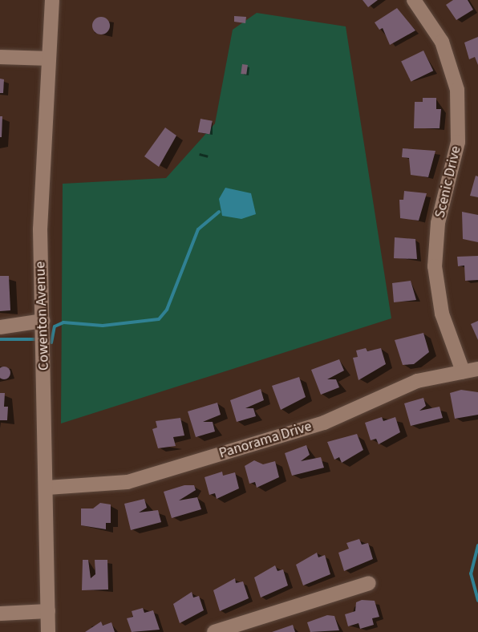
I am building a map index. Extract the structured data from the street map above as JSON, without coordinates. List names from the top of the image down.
{
  "streets": {
    "street": ["Scenic Drive", "Cowenton Avenue", "Panorama Drive"]
  },
  "crossings": [
    ["Scenic Drive", "Panorama Drive"],
    ["Cowenton Avenue", "Panorama Drive"]
  ]
}
